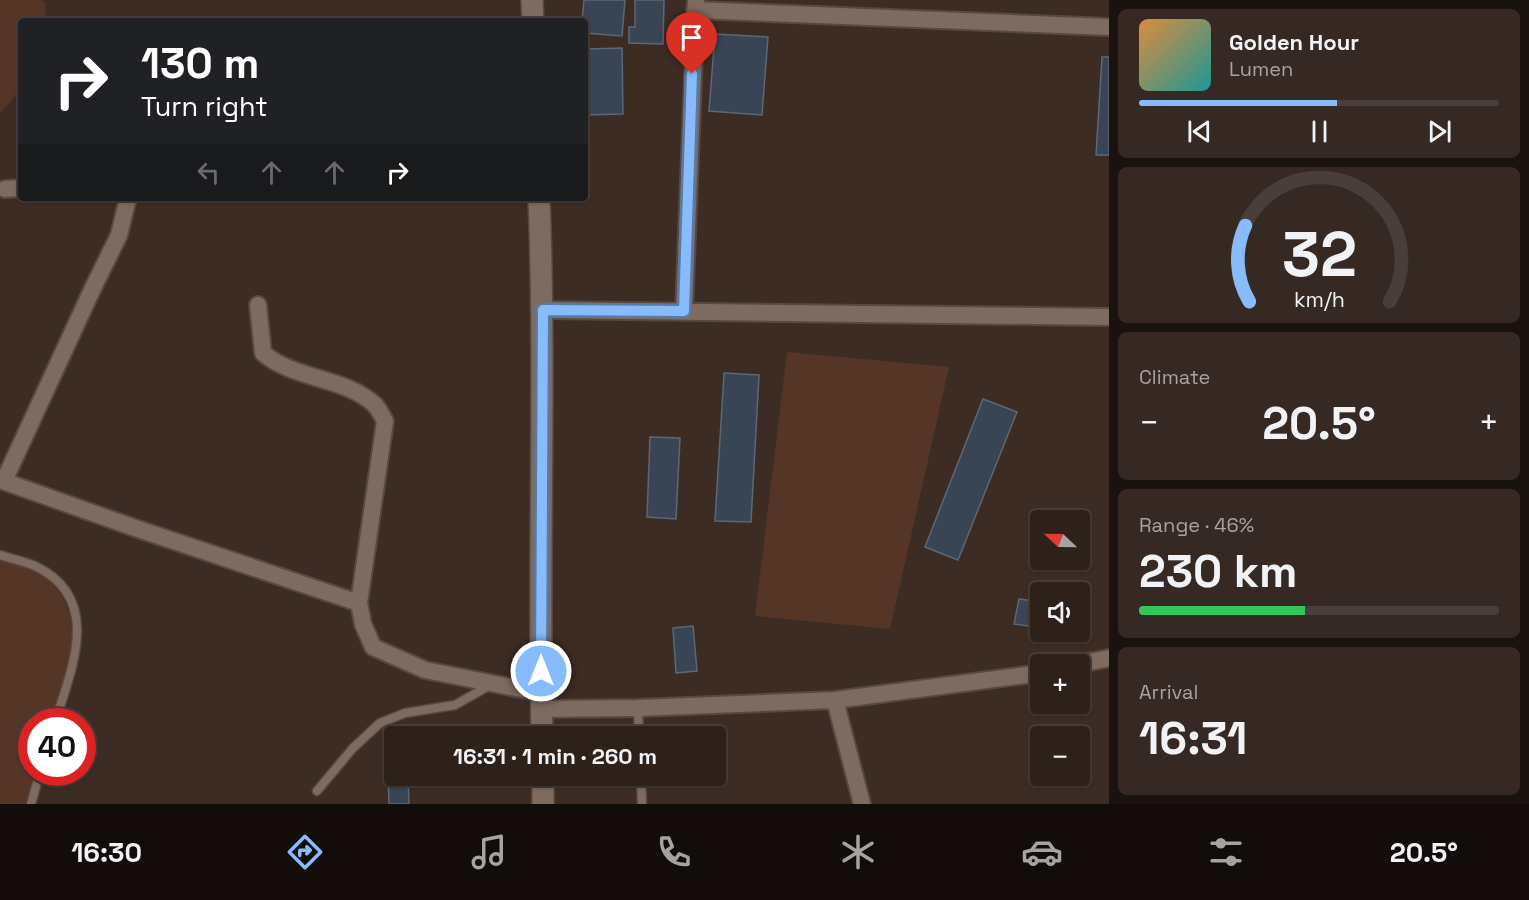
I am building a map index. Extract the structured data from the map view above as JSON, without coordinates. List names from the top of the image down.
{
  "north": "left",
  "page": {
    "turn": ["130 m", "Turn right"],
    "song": ["Golden Hour", "Lumen"],
    "tile": [
      "Climate",
      ["Range · 46%", "230 km"],
      ["Arrival", "16:31"]
    ],
    "heat": ["−", "20.5°", "+"],
    "map_buttons": ["+", "−"],
    "limit": "40",
    "trip": "16:31 · 1 min · 260 m",
    "tabs": ["16:30", "20.5°"],
    "gauge": ["32", "km/h"]
  }
}
